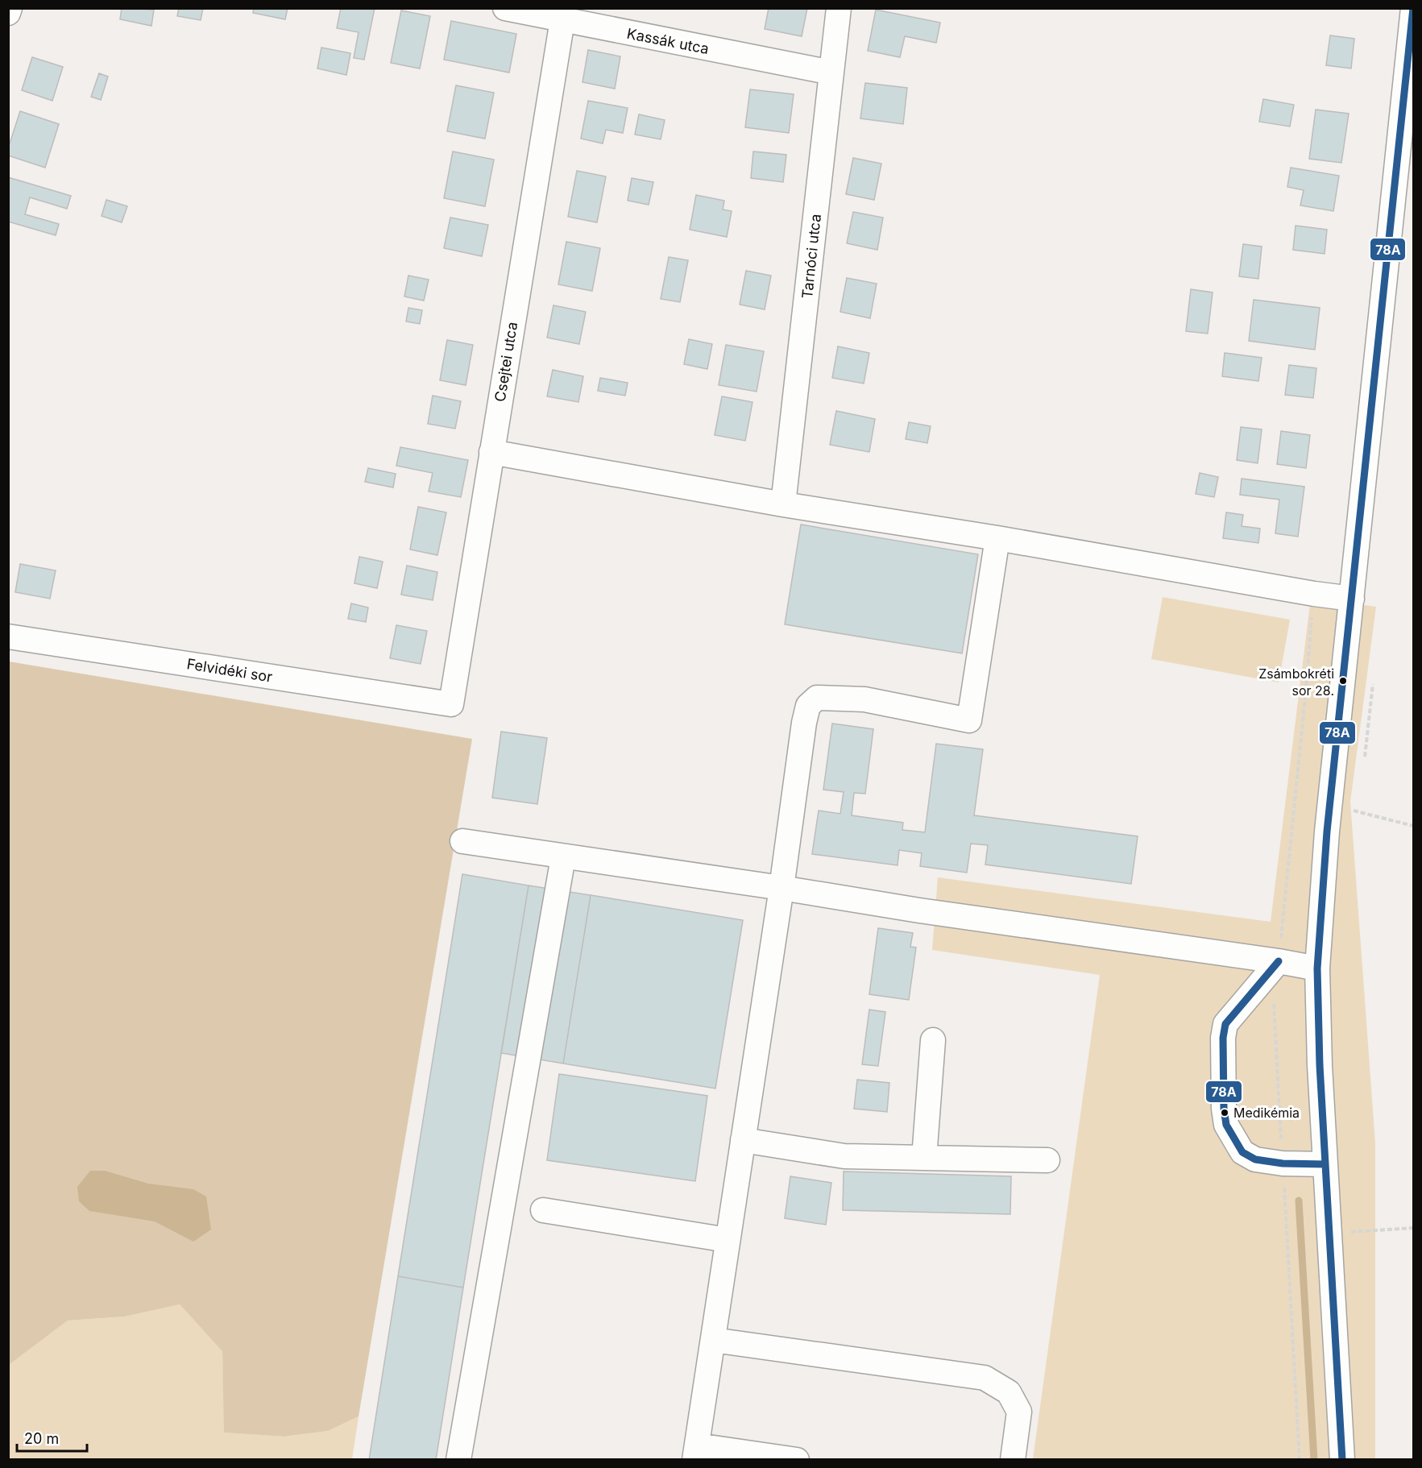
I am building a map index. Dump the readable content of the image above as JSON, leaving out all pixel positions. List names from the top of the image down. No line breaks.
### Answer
{"streets":{"street":["Kassák utca","Tarnóci utca","Csejtei utca","Felvidéki sor"]},"crossings":[["Kassák utca","Tarnóci utca"],["Kassák utca","Csejtei utca"],["Csejtei utca","Felvidéki sor"]],"places":["Zsámbokréti sor 28.","Medikémia"],"lines":["transit line 78A"],"scale_bar":"20 m"}
